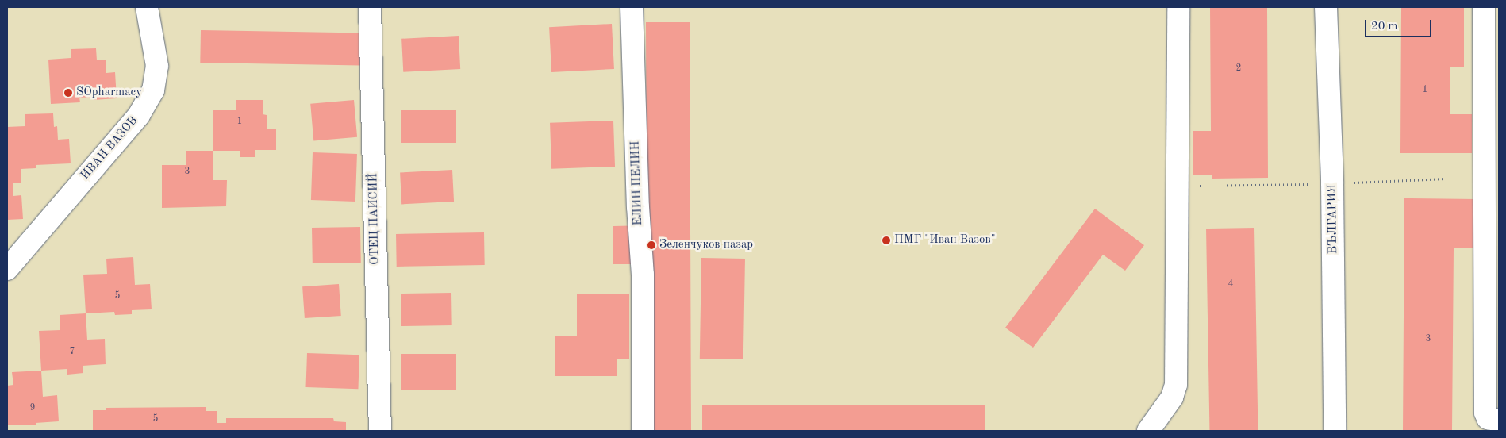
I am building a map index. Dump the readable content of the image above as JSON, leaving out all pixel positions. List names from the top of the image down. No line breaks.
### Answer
{"streets":{"street":["ИВАН ВАЗОВ","ЕЛИН ПЕЛИН","ОТЕЦ ПАИСИЙ","БЪЛГАРИЯ"]},"places":["SOpharmacy","ПМГ \"Иван Вазов\"","Зеленчуков пазар"],"house_numbers":["2","1","1","3","4","5","3","7","9","5"],"scale_bar":"20 m"}
